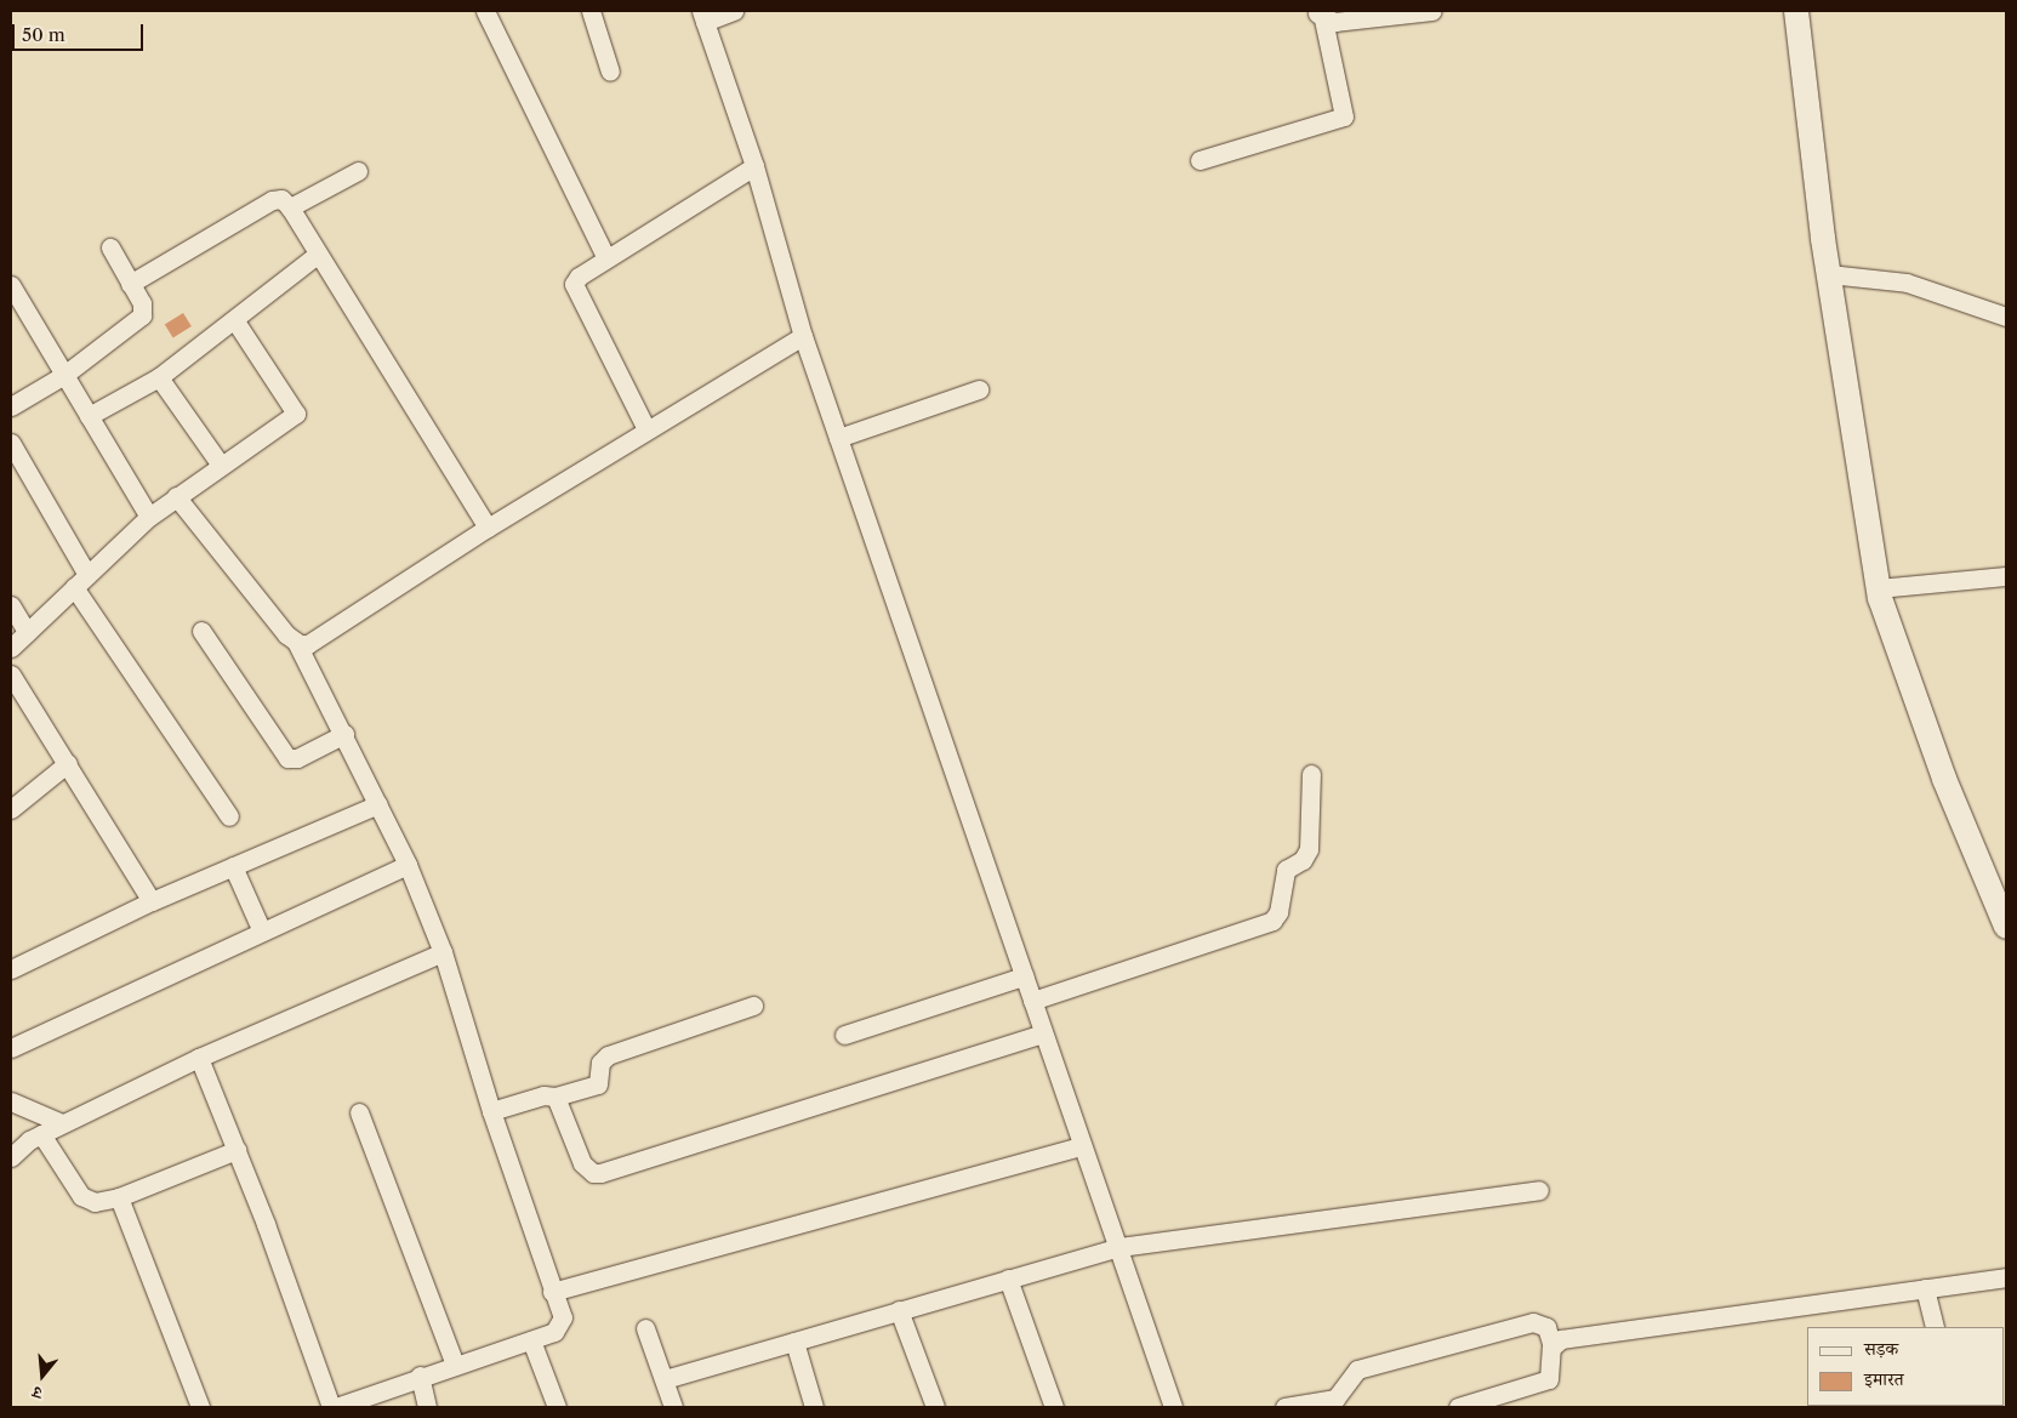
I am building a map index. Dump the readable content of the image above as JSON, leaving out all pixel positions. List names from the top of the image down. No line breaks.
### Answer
{"legend":["सड़क","इमारत"],"scale_bar":"50 m","north":"bottom"}
